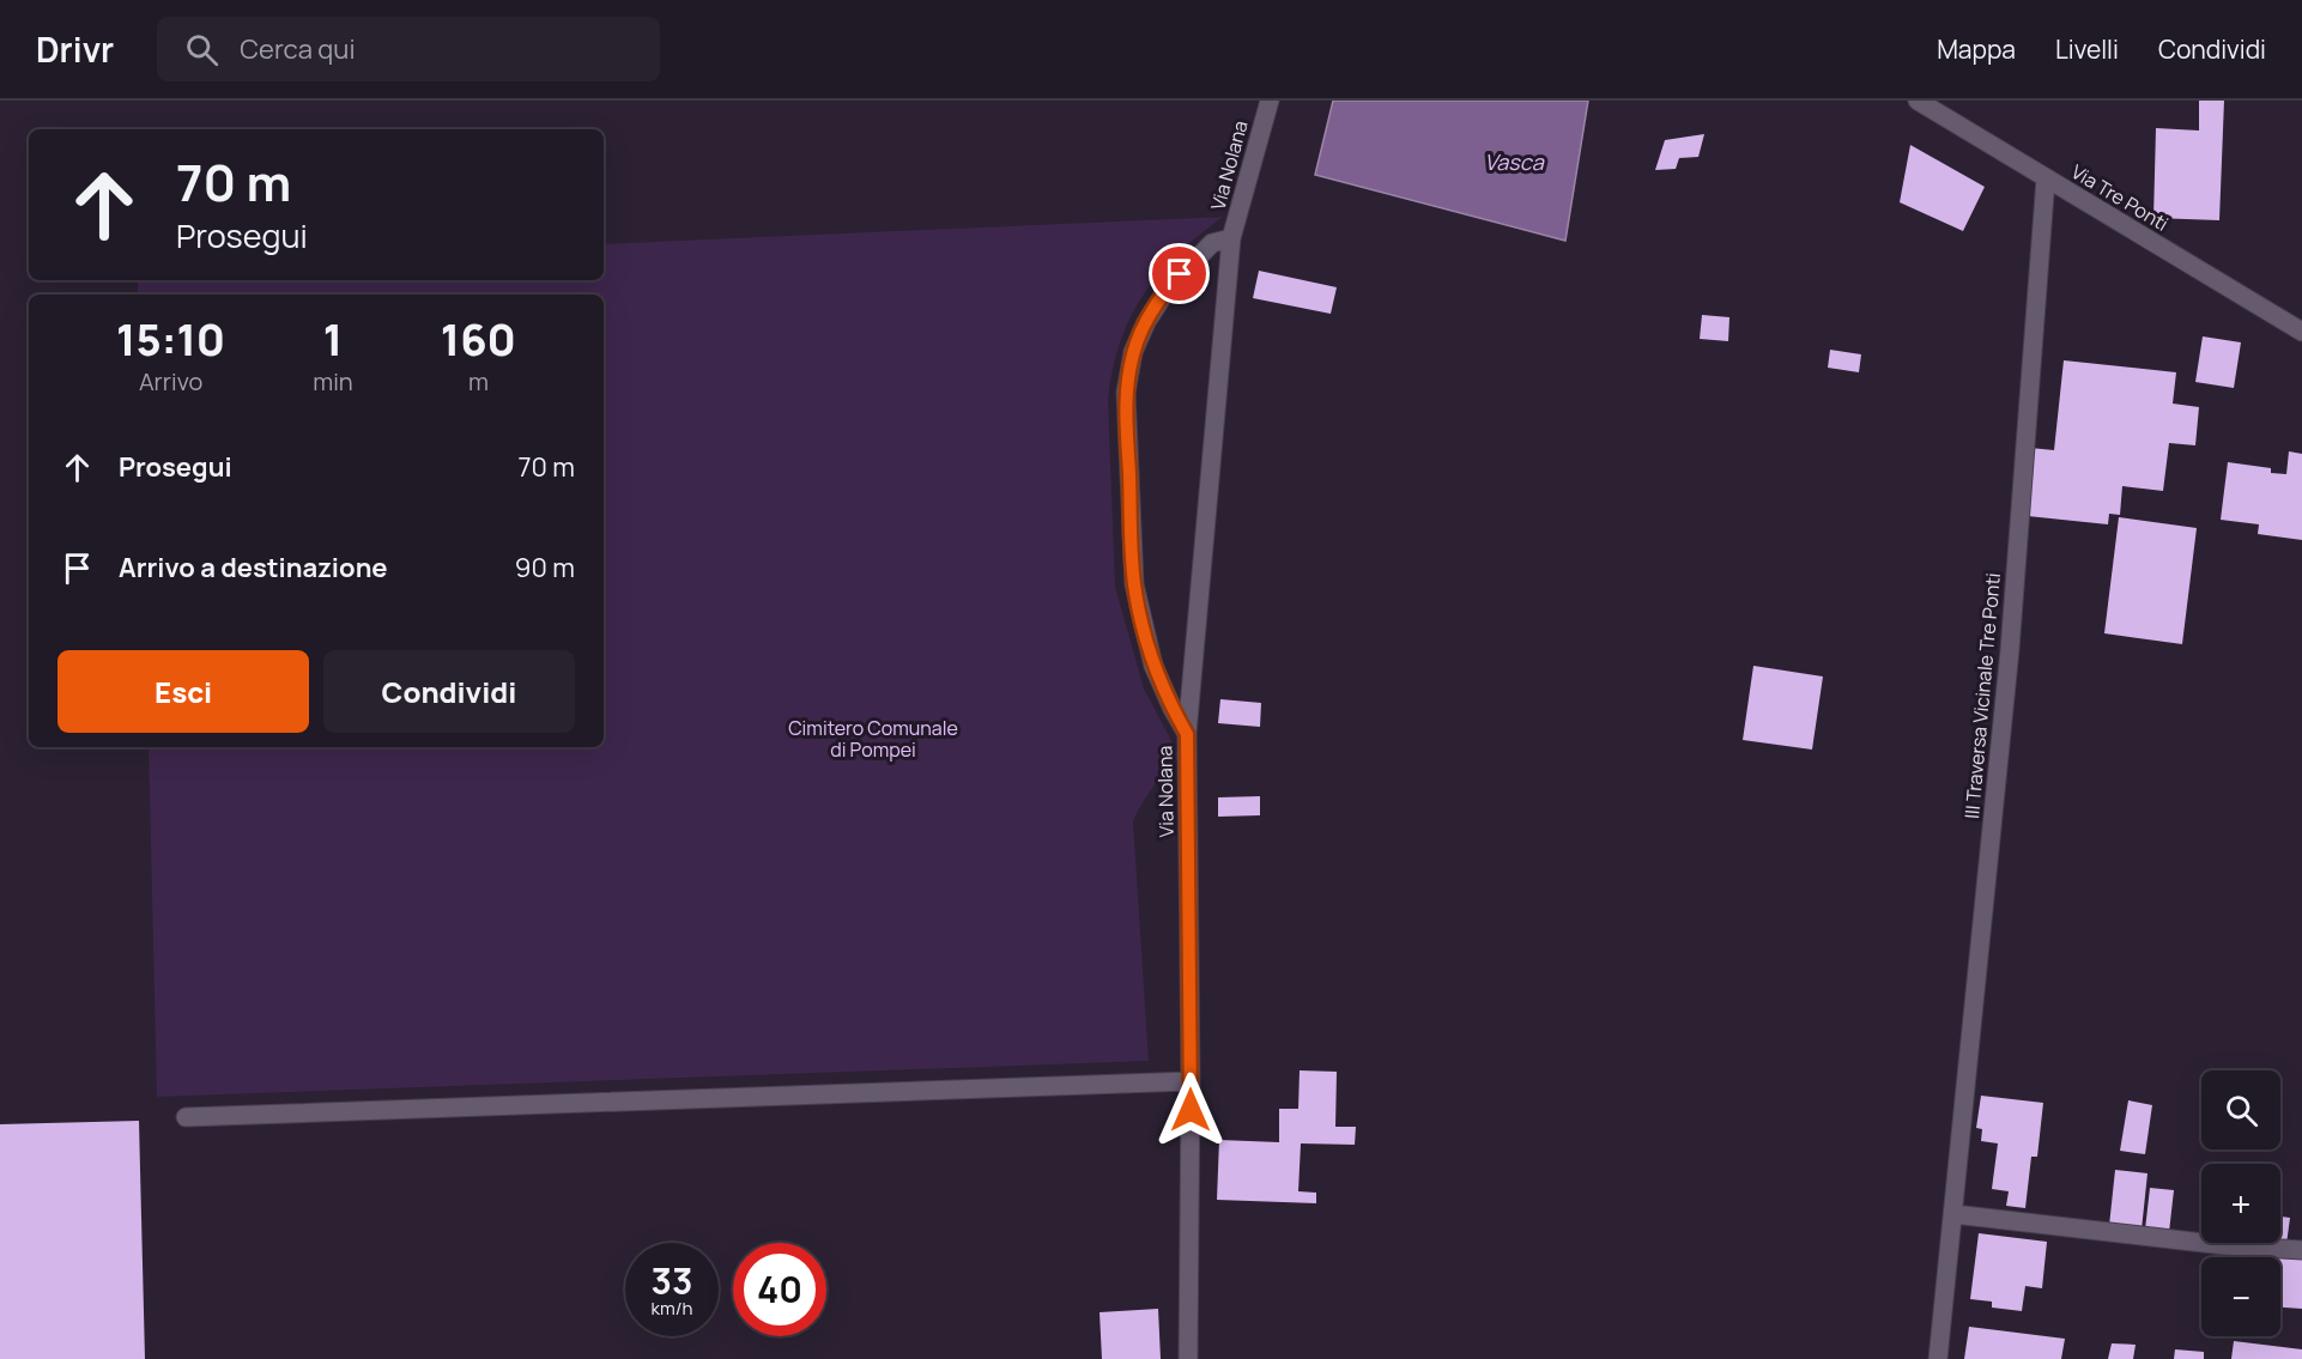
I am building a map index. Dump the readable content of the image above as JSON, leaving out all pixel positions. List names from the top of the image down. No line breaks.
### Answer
{"streets":{"street":["Via Nolana","Via Tre Ponti","III Traversa Vicinale Tre Ponti"]},"crossings":[["Via Tre Ponti","III Traversa Vicinale Tre Ponti"]],"water":["Vasca"],"parks":["Cimitero Comunale di Pompei"],"page":{"header":"Drivr","search":"Cerca qui","nav":["Mappa","Livelli","Condividi"],"turn":["70 m","Prosegui"],"eta":["15:10","Arrivo","1","min","160","m"],"list":[{"name":"Prosegui","value":"70 m"},{"name":"Arrivo a destinazione","value":"90 m"}],"buttons":["Esci","Condividi"],"map_buttons":["+","−"],"speed":"33 km/h","limit":"40"}}
